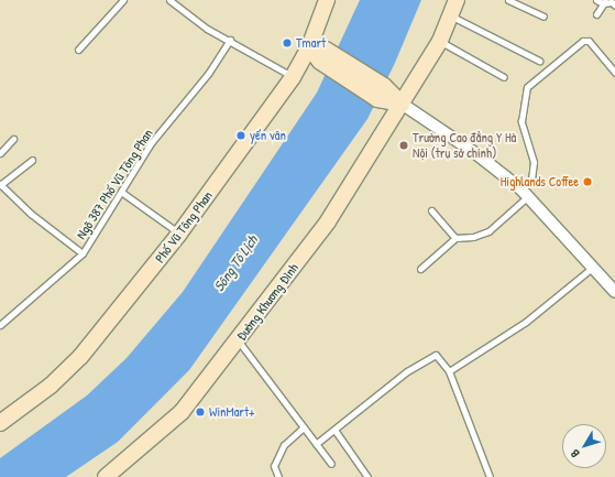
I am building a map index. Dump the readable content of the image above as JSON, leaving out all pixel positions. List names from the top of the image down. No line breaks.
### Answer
{"streets":{"main road":["Phố Vũ Tông Phan","Đường Khương Đình"],"lane":["Ngõ 387 Phố Vũ Tông Phan"]},"water":["Sông Tô Lịch"],"places":["Tmart","yến vân","Trường Cao đẳng Y Hà Nội (trụ sở chính)","Highlands Coffee","WinMart+"],"north":"bottom left"}
